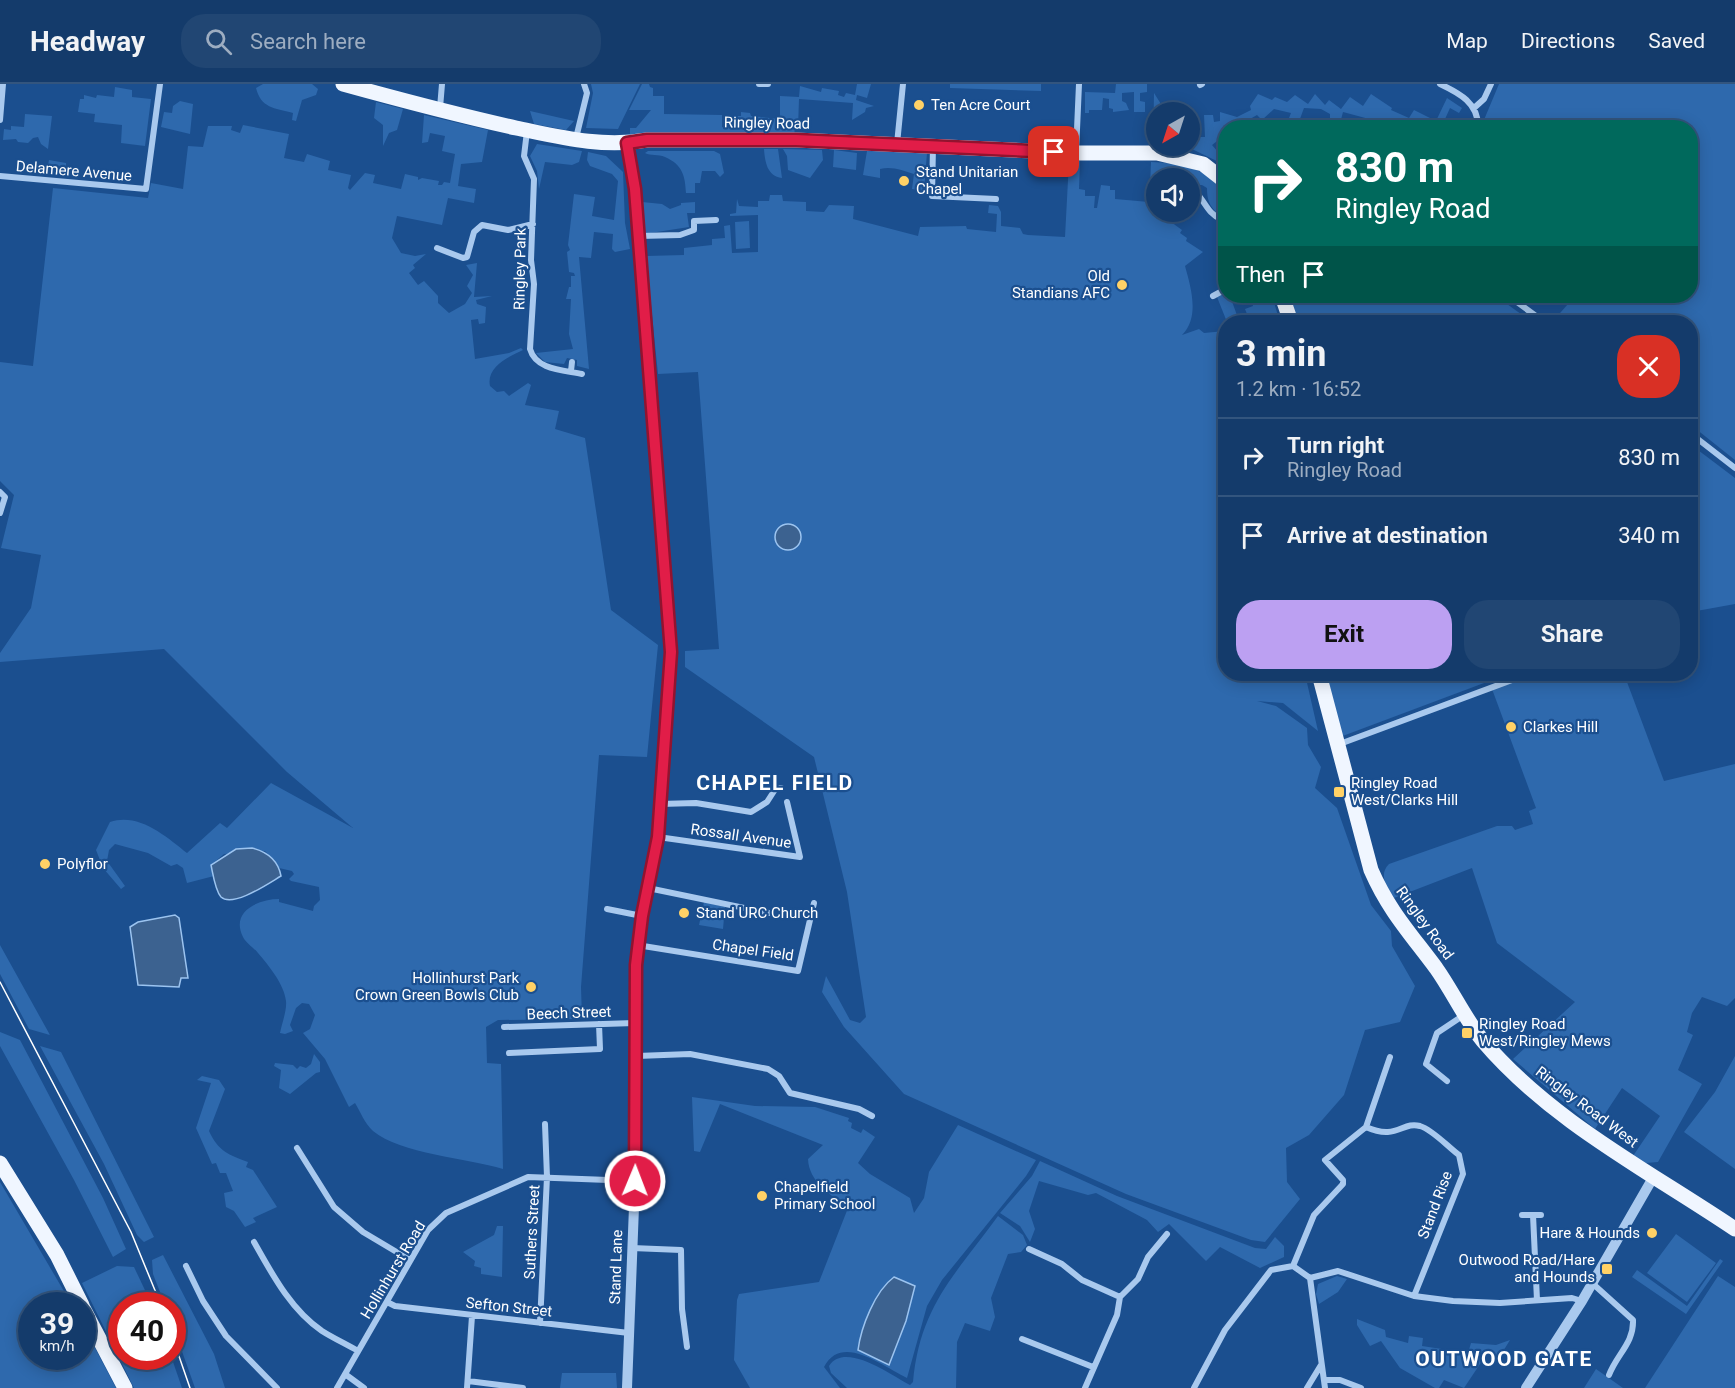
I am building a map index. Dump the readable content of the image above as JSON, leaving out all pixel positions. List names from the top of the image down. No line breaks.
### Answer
{"streets":{"main road":["Ringley Road","Ringley Road West"],"street":["Delamere Avenue","Ringley Park","Rossall Avenue","Chapel Field","Beech Street","Stand Rise","Suthers Street","Stand Lane","Hollinhurst Road","Sefton Street"]},"crossings":[["Ringley Road","Ringley Park"],["Ringley Road","Ringley Road West"],["Ringley Road","Stand Lane"],["Rossall Avenue","Stand Lane"],["Chapel Field","Stand Lane"],["Beech Street","Stand Lane"],["Suthers Street","Hollinhurst Road"],["Suthers Street","Sefton Street"],["Stand Lane","Hollinhurst Road"],["Stand Lane","Sefton Street"],["Hollinhurst Road","Sefton Street"]],"districts":["CHAPEL FIELD","OUTWOOD GATE"],"places":{"other":["Ten Acre Court","Stand Unitarian Chapel","Old Standians AFC","Clarkes Hill","Polyflor","Stand URC Church","Hollinhurst Park Crown Green Bowls Club","Chapelfield Primary School","Hare & Hounds"],"transit":["Ringley Road West/Clarks Hill","Ringley Road West/Ringley Mews","Outwood Road/Hare and Hounds"]},"north":"bottom left","page":{"header":"Headway","search":"Search here","nav":["Map","Directions","Saved"],"turn":["830 m","Ringley Road"],"then":"Then","heading":["3 min","1.2 km · 16:52"],"list":[{"name":"Turn right","note":"Ringley Road","value":"830 m"},{"name":"Arrive at destination","value":"340 m"}],"buttons":["Exit","Share"],"speed":"39 km/h","limit":"40"}}
